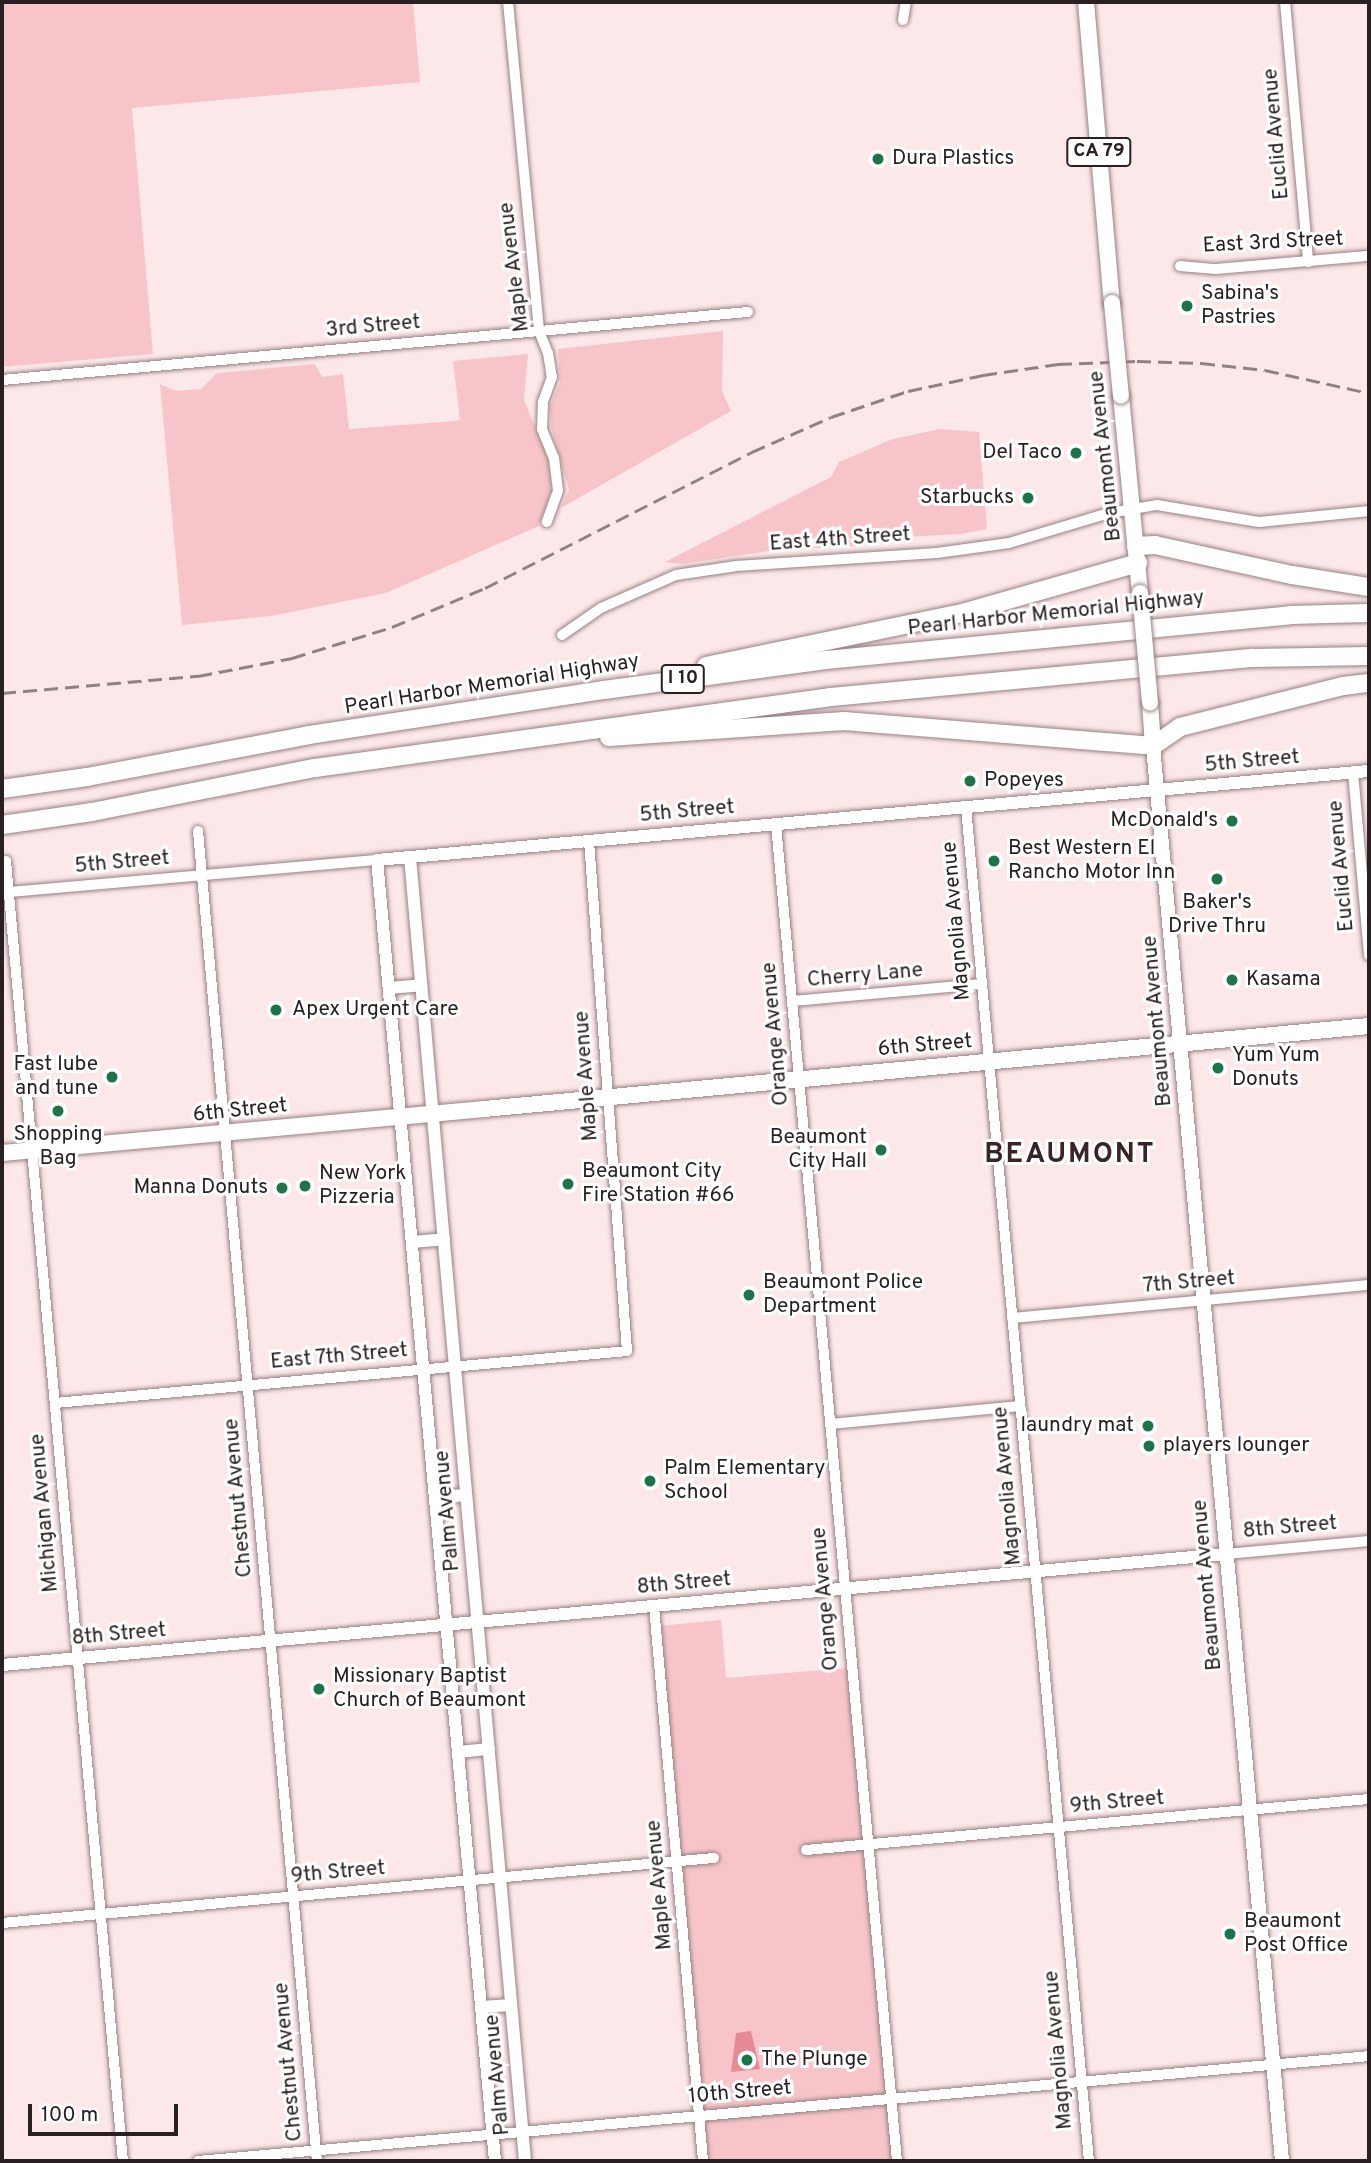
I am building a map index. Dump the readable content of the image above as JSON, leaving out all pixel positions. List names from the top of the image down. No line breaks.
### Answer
{"streets":{"highway":["Pearl Harbor Memorial Highway","I 10"],"main road":["CA 79","Beaumont Avenue","6th Street"],"street":["Euclid Avenue","East 3rd Street","Maple Avenue","3rd Street","East 4th Street","5th Street","Magnolia Avenue","Cherry Lane","Orange Avenue","7th Street","East 7th Street","Chestnut Avenue","Palm Avenue","Michigan Avenue","8th Street","9th Street","10th Street"]},"crossings":[["Euclid Avenue","East 3rd Street"],["Euclid Avenue","5th Street"],["Maple Avenue","3rd Street"],["Maple Avenue","5th Street"],["Maple Avenue","6th Street"],["Maple Avenue","East 7th Street"],["Maple Avenue","8th Street"],["Maple Avenue","9th Street"],["Maple Avenue","10th Street"],["Beaumont Avenue","East 4th Street"],["Beaumont Avenue","5th Street"],["Beaumont Avenue","6th Street"],["Beaumont Avenue","7th Street"],["Beaumont Avenue","8th Street"],["Beaumont Avenue","9th Street"],["Beaumont Avenue","10th Street"],["5th Street","Magnolia Avenue"],["5th Street","Orange Avenue"],["5th Street","Chestnut Avenue"],["5th Street","Palm Avenue"],["5th Street","Michigan Avenue"],["Magnolia Avenue","Cherry Lane"],["Magnolia Avenue","6th Street"],["Magnolia Avenue","7th Street"],["Magnolia Avenue","8th Street"],["Magnolia Avenue","9th Street"],["Magnolia Avenue","10th Street"],["Cherry Lane","Orange Avenue"],["Orange Avenue","6th Street"],["Orange Avenue","8th Street"],["Orange Avenue","9th Street"],["Orange Avenue","10th Street"],["6th Street","Chestnut Avenue"],["6th Street","Palm Avenue"],["6th Street","Michigan Avenue"],["East 7th Street","Chestnut Avenue"],["East 7th Street","Palm Avenue"],["East 7th Street","Michigan Avenue"],["Chestnut Avenue","8th Street"],["Chestnut Avenue","9th Street"],["Chestnut Avenue","10th Street"],["Palm Avenue","8th Street"],["Palm Avenue","9th Street"],["Palm Avenue","10th Street"],["Michigan Avenue","8th Street"],["Michigan Avenue","9th Street"]],"districts":["BEAUMONT"],"places":["Dura Plastics","Sabina's Pastries","Del Taco","Starbucks","Popeyes","McDonald's","Best Western El Rancho Motor Inn","Baker's Drive Thru","Kasama","Apex Urgent Care","Yum Yum Donuts","Fast lube and tune","Shopping Bag","Beaumont City Hall","Beaumont City Fire Station #66","New York Pizzeria","Manna Donuts","Beaumont Police Department","laundry mat","players lounger","Palm Elementary School","Missionary Baptist Church of Beaumont","Beaumont Post Office","The Plunge"],"scale_bar":"100 m"}
